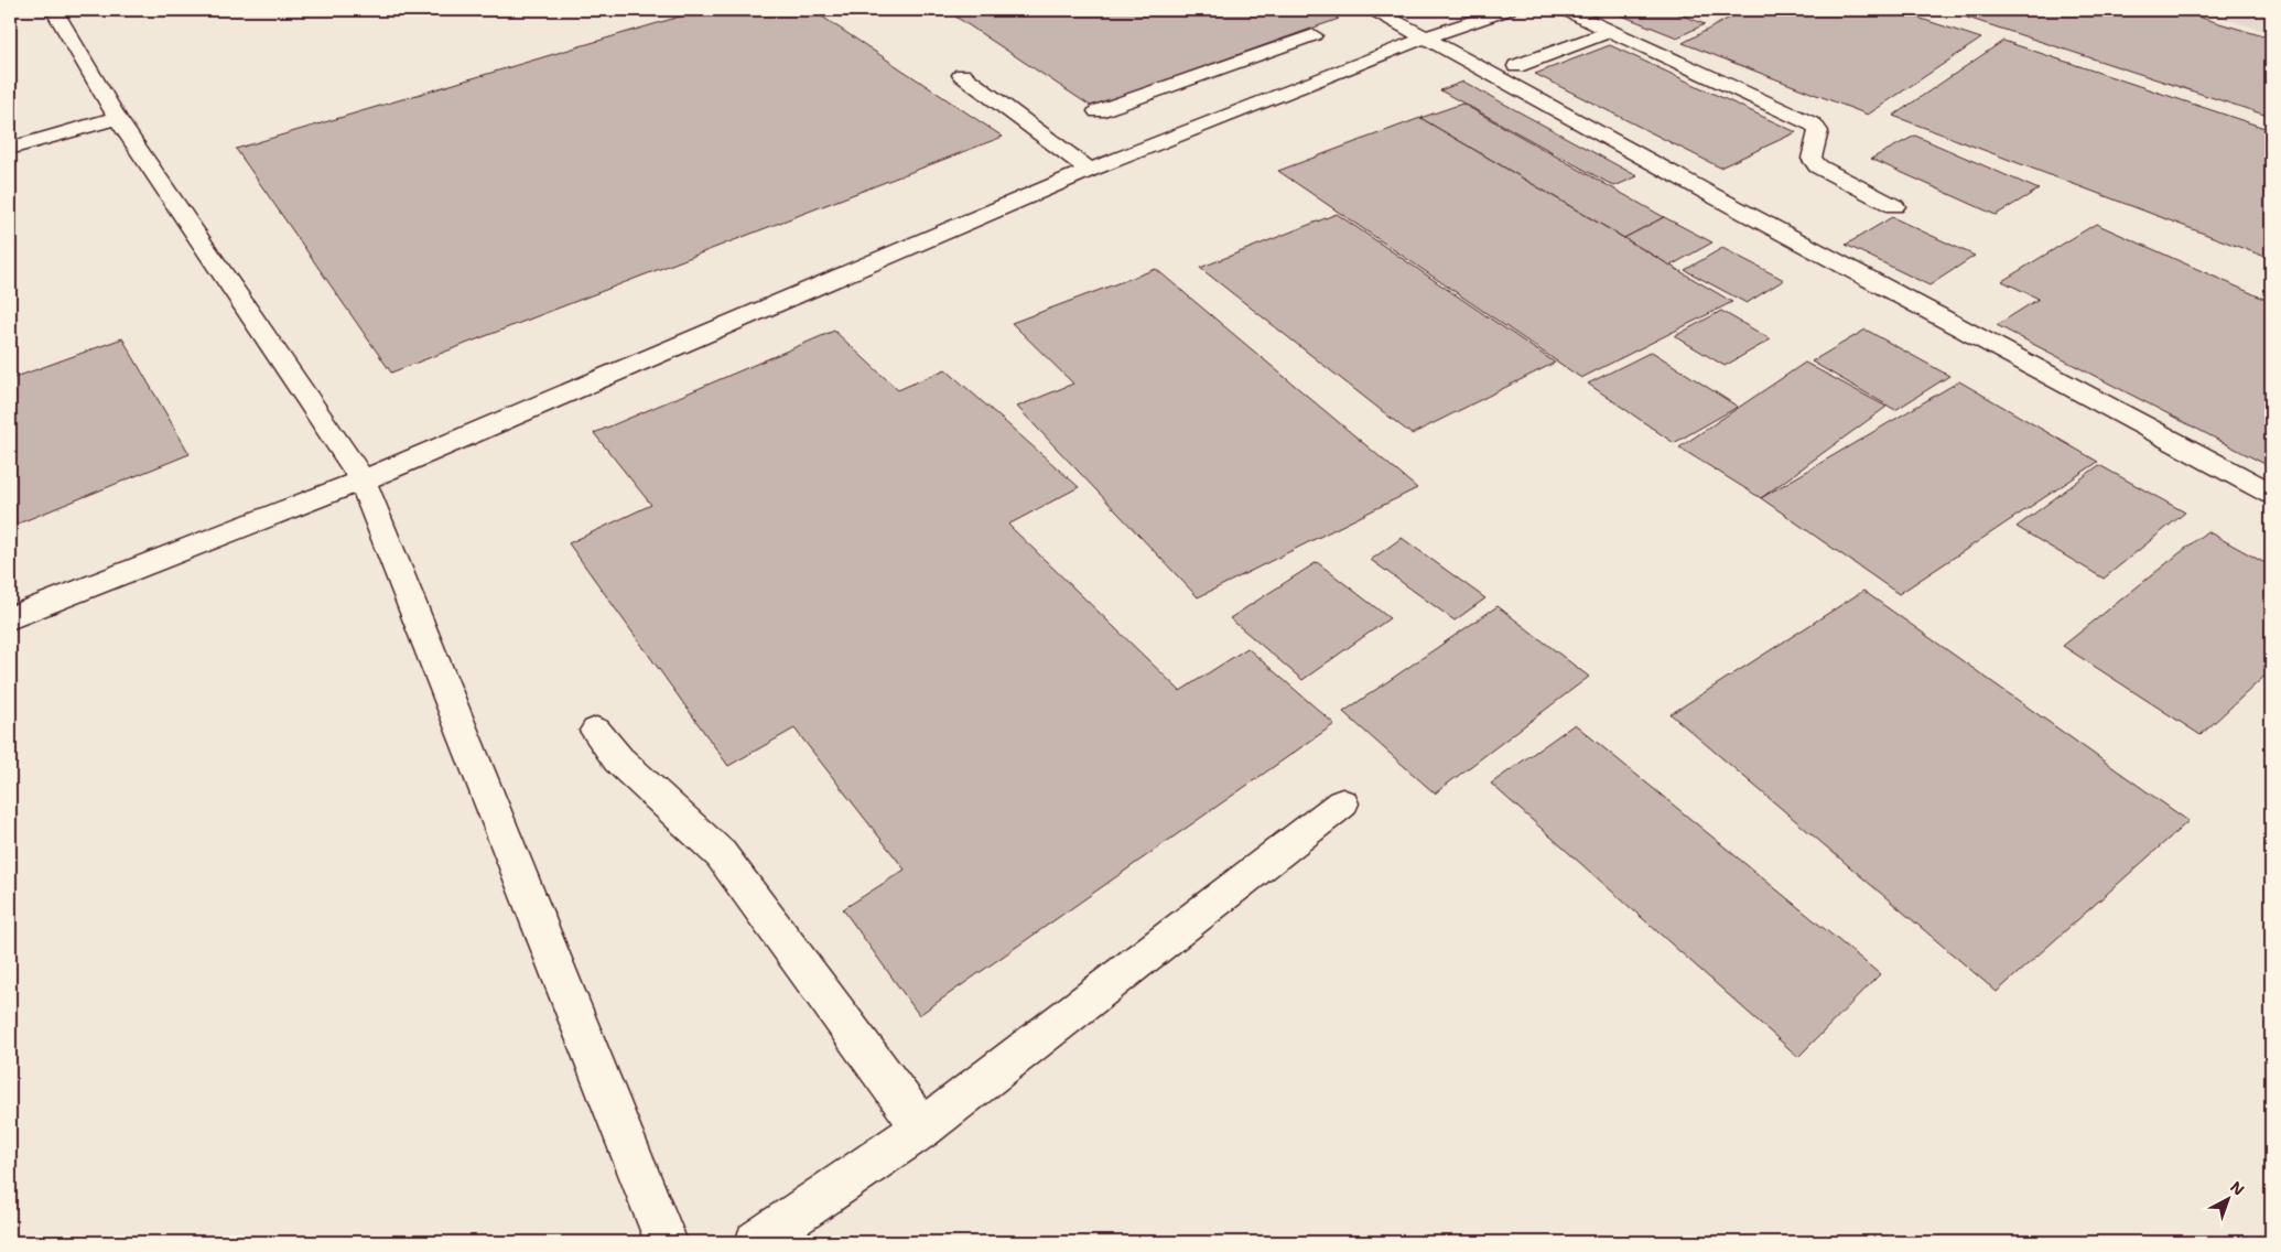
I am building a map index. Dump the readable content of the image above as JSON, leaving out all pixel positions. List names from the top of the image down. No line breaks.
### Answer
{"north":"top right"}
